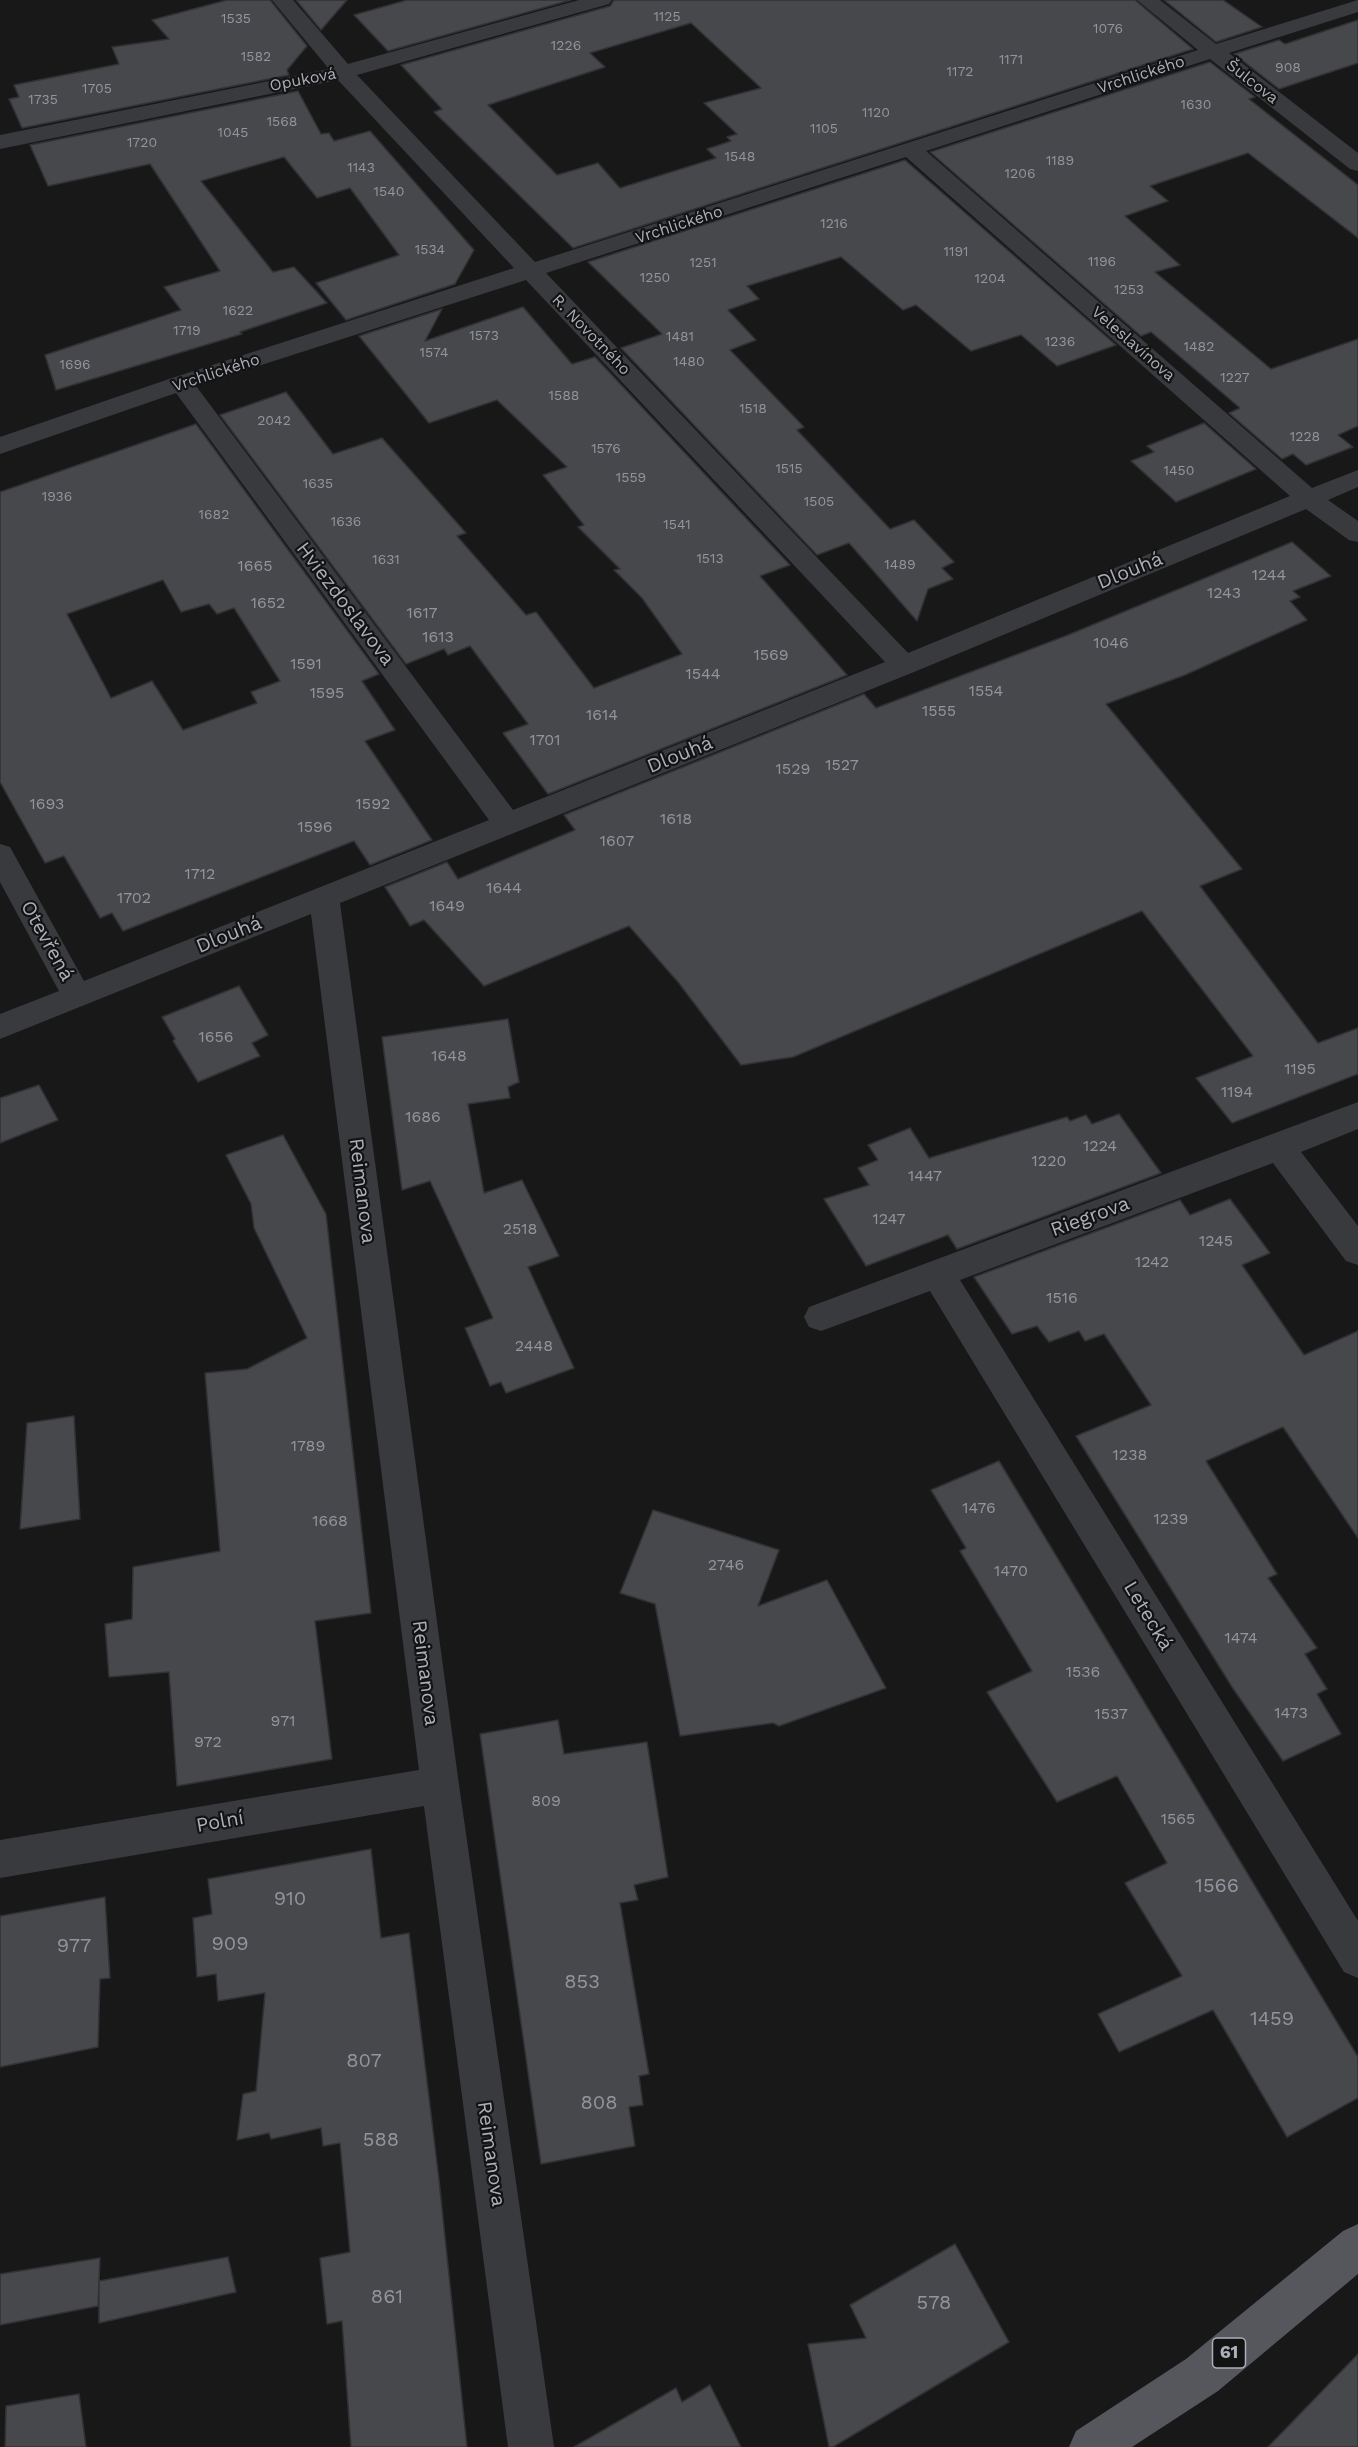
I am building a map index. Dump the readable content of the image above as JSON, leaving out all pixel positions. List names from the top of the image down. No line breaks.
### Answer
{"streets":{"main road":["61"],"street":["Vrchlického","Opuková","Šulcova","R. Novotného","Veleslavínova","Dlouhá","Hviezdoslavova","Otevřená","Reimanova","Riegrova","Letecká","Polní"]},"crossings":[["Vrchlického","Šulcova"],["Vrchlického","R. Novotného"],["Vrchlického","Veleslavínova"],["Vrchlického","Hviezdoslavova"],["Opuková","R. Novotného"],["R. Novotného","Dlouhá"],["Veleslavínova","Dlouhá"],["Dlouhá","Hviezdoslavova"],["Dlouhá","Otevřená"],["Dlouhá","Reimanova"],["Reimanova","Polní"],["Riegrova","Letecká"]],"house_numbers":["1125","1535","1076","1226","1582","1171","908","1172","1705","1735","1630","1120","1568","1105","1045","1720","1548","1189","1143","1206","1540","1216","1534","1191","1196","1251","1250","1204","1253","1622","1719","1573","1481","1236","1482","1574","1480","1696","1227","1588","1518","2042","1228","1576","1515","1450","1559","1635","1936","1505","1682","1636","1541","1513","1631","1489","1665","1244","1243","1652","1617","1613","1046","1569","1591","1544","1554","1595","1555","1614","1701","1527","1529","1693","1592","1618","1596","1607","1712","1644","1702","1649","1656","1648","1195","1194","1686","1224","1220","1447","1247","2518","1245","1242","1516","2448","1789","1238","1476","1239","1668","2746","1470","1474","1536","1473","1537","971","972","809","1565","1566","910","909","977","853","1459","807","808","588","861","578"]}
